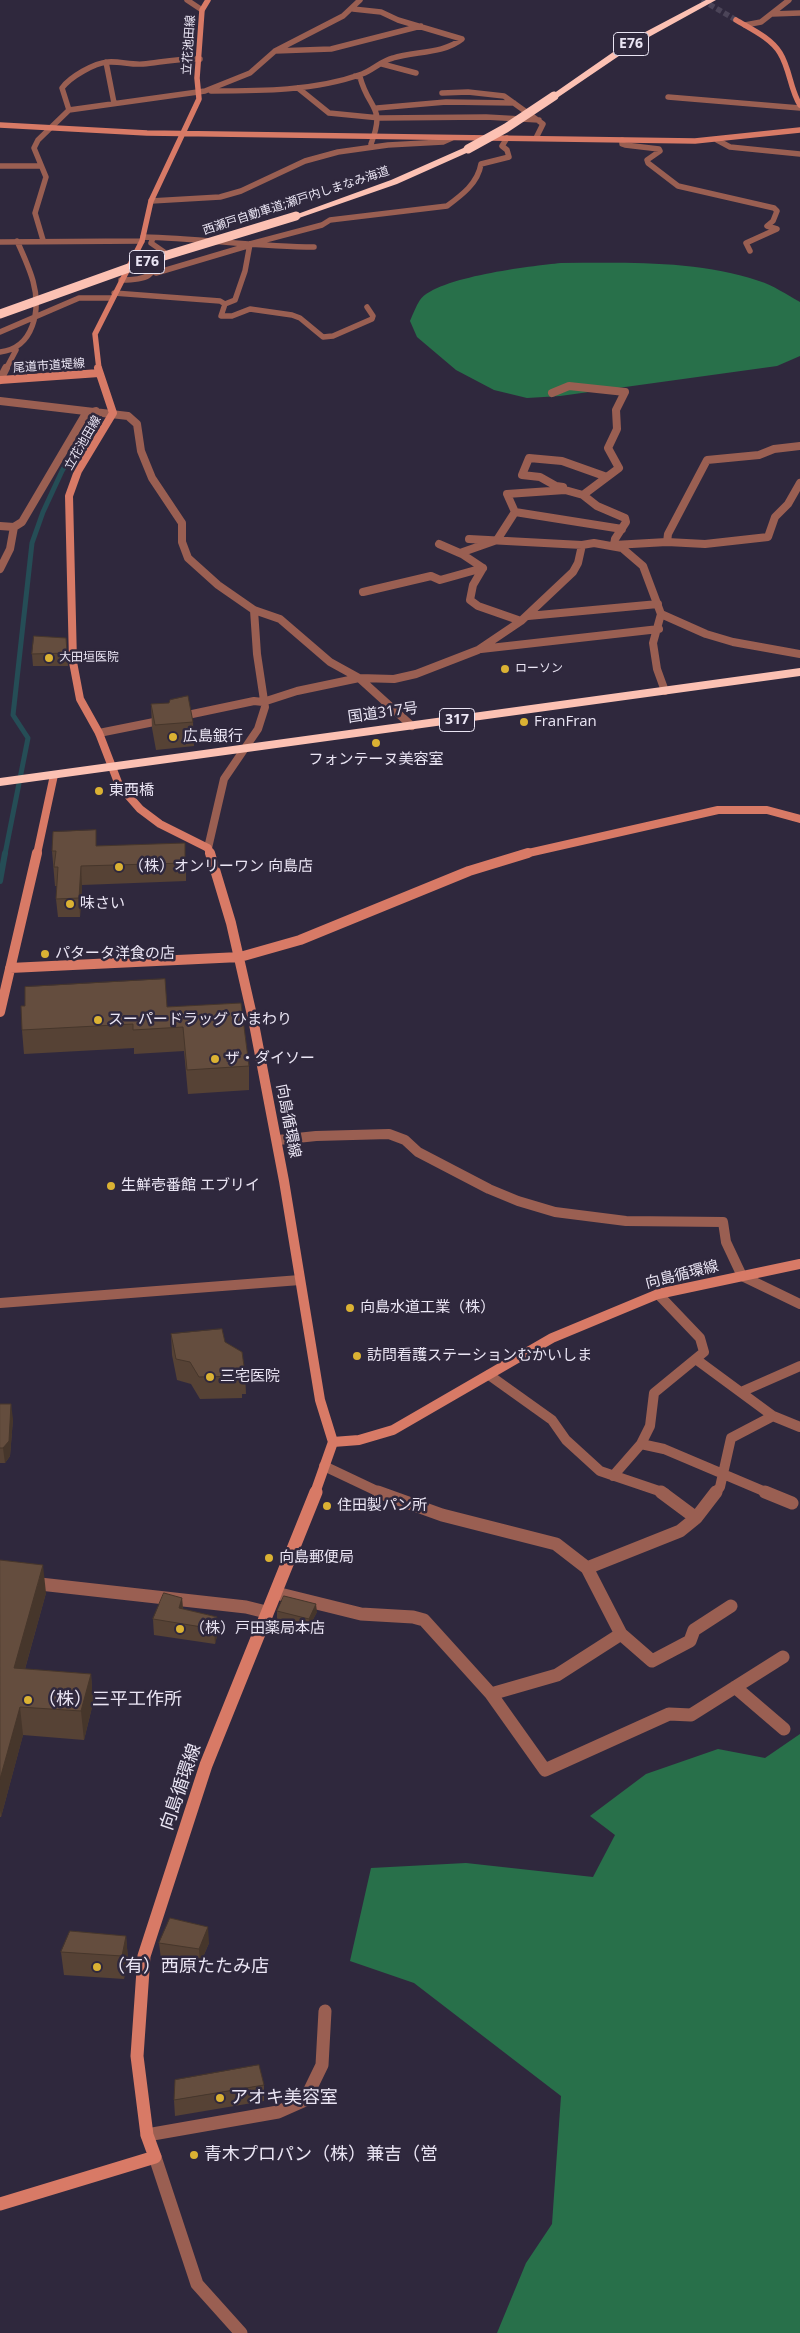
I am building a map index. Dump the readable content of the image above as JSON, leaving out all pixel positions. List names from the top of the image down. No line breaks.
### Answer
{"streets":{"highway":["E76","西瀬戸自動車道;瀬戸内しまなみ海道","国道317号","317"],"main road":["立花池田線","尾道市道堤線","向島循環線"]},"crossings":[["立花池田線","尾道市道堤線"],["立花池田線","国道317号"]],"places":["大田垣医院","ローソン","FranFran","広島銀行","フォンテーヌ美容室","東西橋","（株）オンリーワン 向島店","味さい","パタータ洋食の店","スーパードラッグ ひまわり","ザ・ダイソー","生鮮壱番館 エブリイ","向島水道工業（株）","訪問看護ステーションむかいしま","三宅医院","住田製パン所","向島郵便局","（株）戸田薬局本店","（株）三平工作所","（有）西原たたみ店","アオキ美容室","青木プロパン（株）兼吉（営"]}
